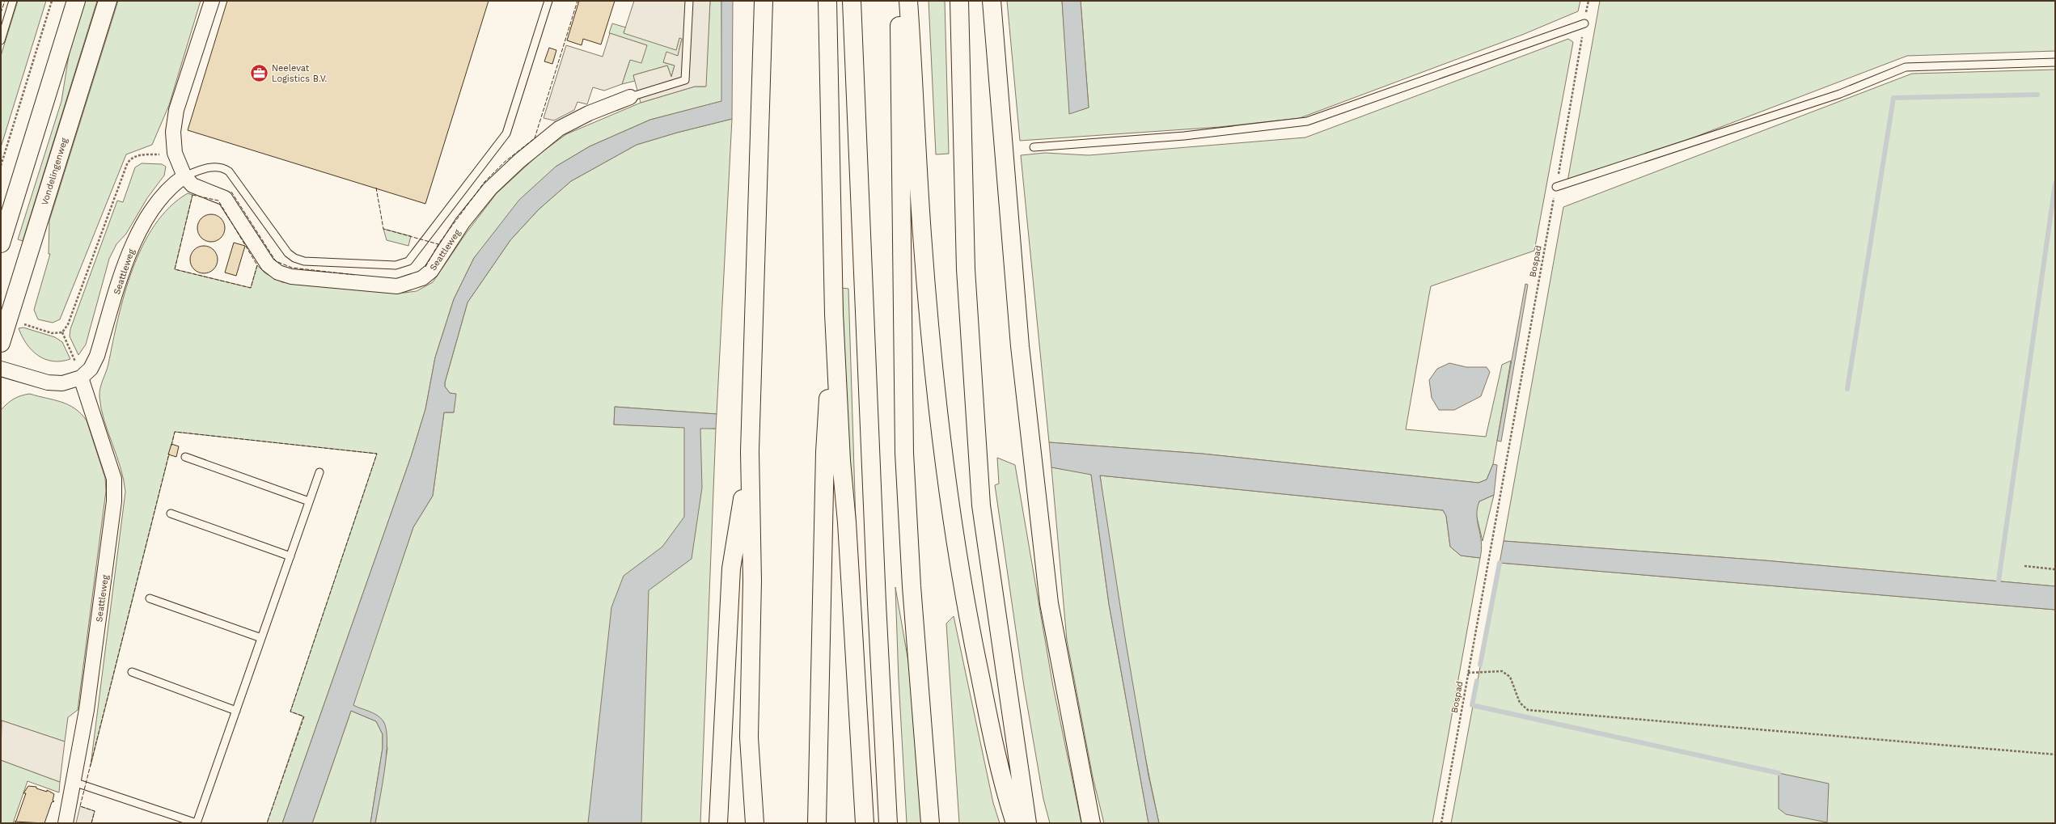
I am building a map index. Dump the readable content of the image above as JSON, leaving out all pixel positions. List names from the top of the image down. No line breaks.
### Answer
{"streets":{"main road":["Vondelingenweg"],"street":["Seattleweg"],"path":["Bospad"]},"places":{"office":["Neelevat Logistics B.V."]}}
